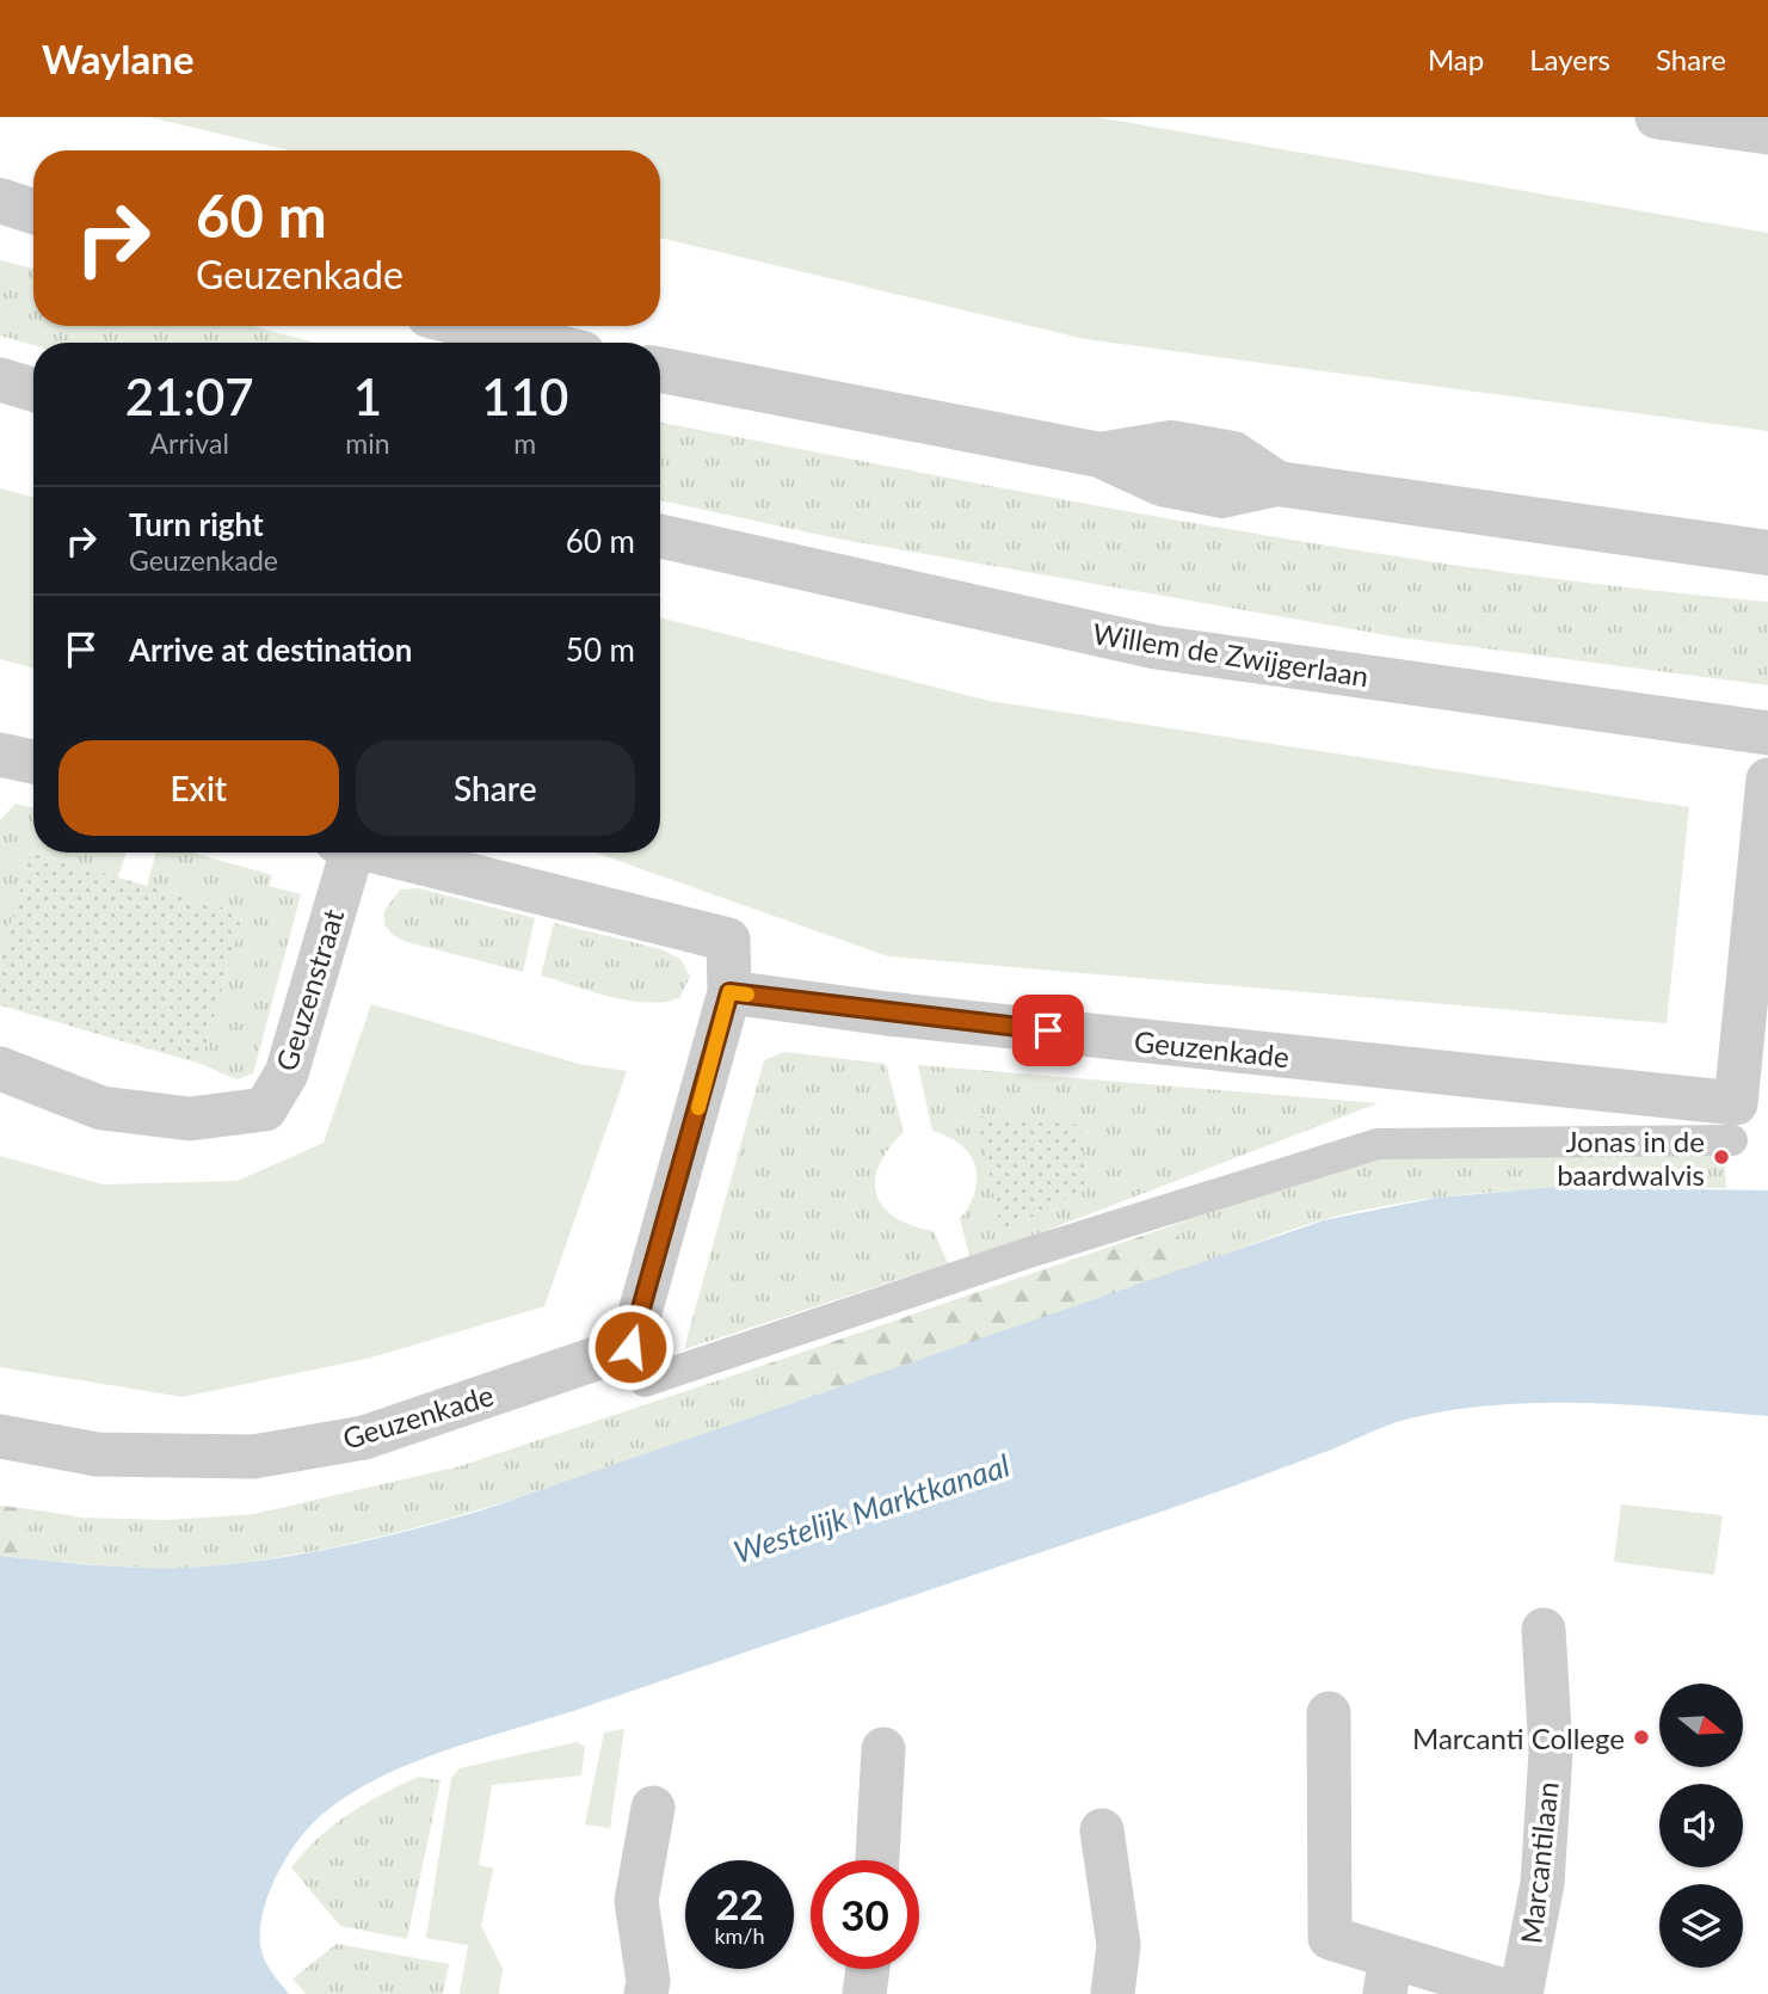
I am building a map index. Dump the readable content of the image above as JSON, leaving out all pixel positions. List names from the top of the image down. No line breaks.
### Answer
{"streets":{"street":["Willem de Zwijgerlaan","Geuzenstraat","Geuzenkade","Marcantilaan"]},"crossings":[["Geuzenstraat","Geuzenkade"]],"water":["Westelijk Marktkanaal"],"places":["Jonas in de baardwalvis","Marcanti College"],"north":"right","page":{"header":"Waylane","nav":["Map","Layers","Share"],"turn":["60 m","Geuzenkade"],"eta":["21:07","Arrival","1","min","110","m"],"list":[{"name":"Turn right","note":"Geuzenkade","value":"60 m"},{"name":"Arrive at destination","value":"50 m"}],"buttons":["Exit","Share"],"speed":"22 km/h","limit":"30"}}
